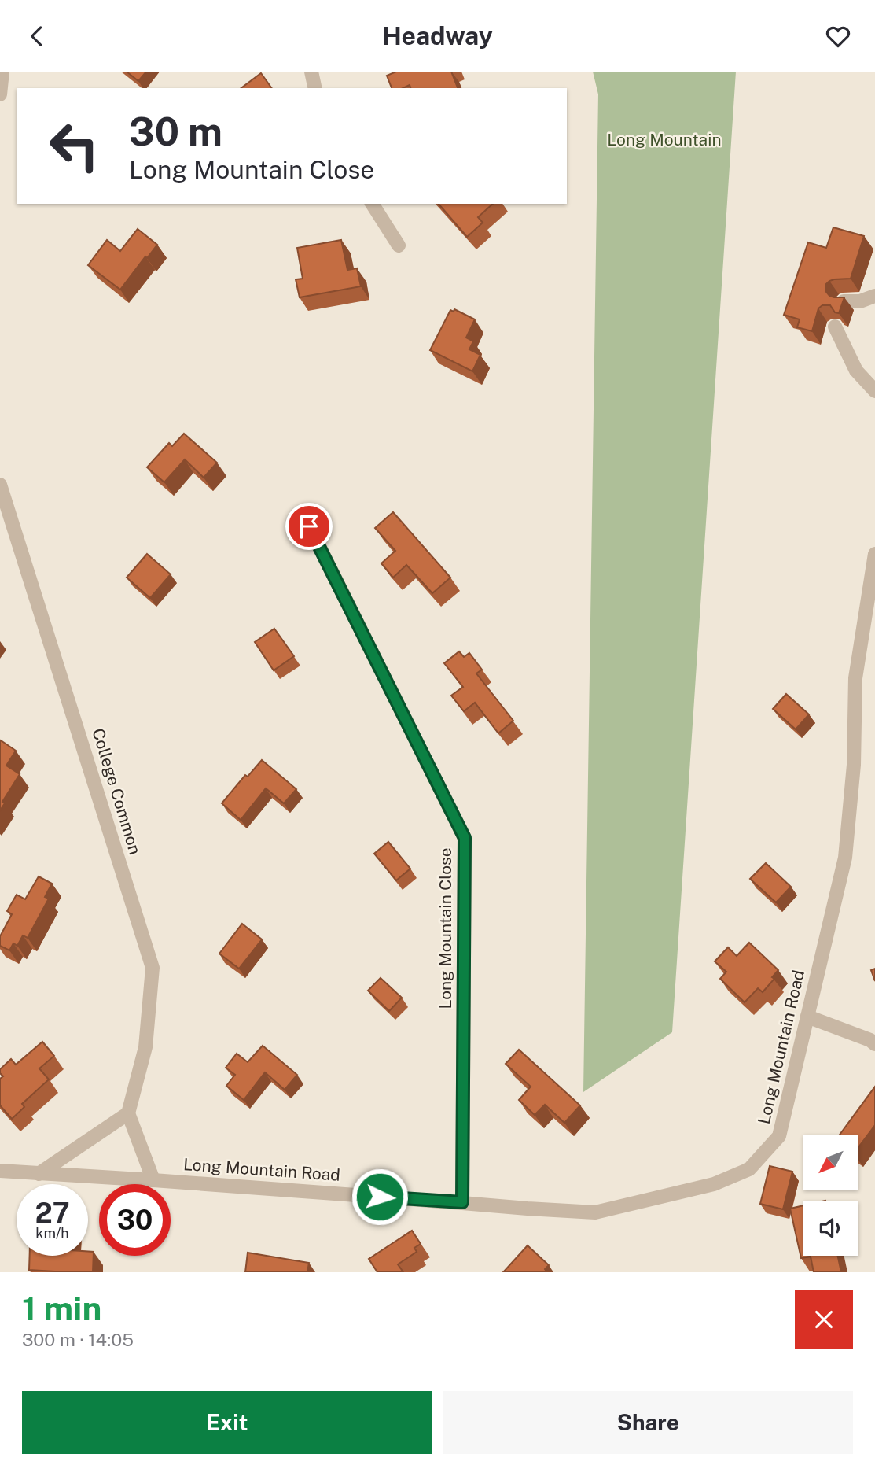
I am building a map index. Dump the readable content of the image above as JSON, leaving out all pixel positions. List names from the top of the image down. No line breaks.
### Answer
{"streets":{"street":["College Common","Long Mountain Close","Long Mountain Road"]},"crossings":[["Long Mountain Close","Long Mountain Road"]],"parks":["Long Mountain"],"north":"bottom left","page":{"header":"Headway","turn":["30 m","Long Mountain Close"],"speed":"27 km/h","limit":"30","heading":["1 min","300 m · 14:05"],"buttons":["Exit","Share"]}}
